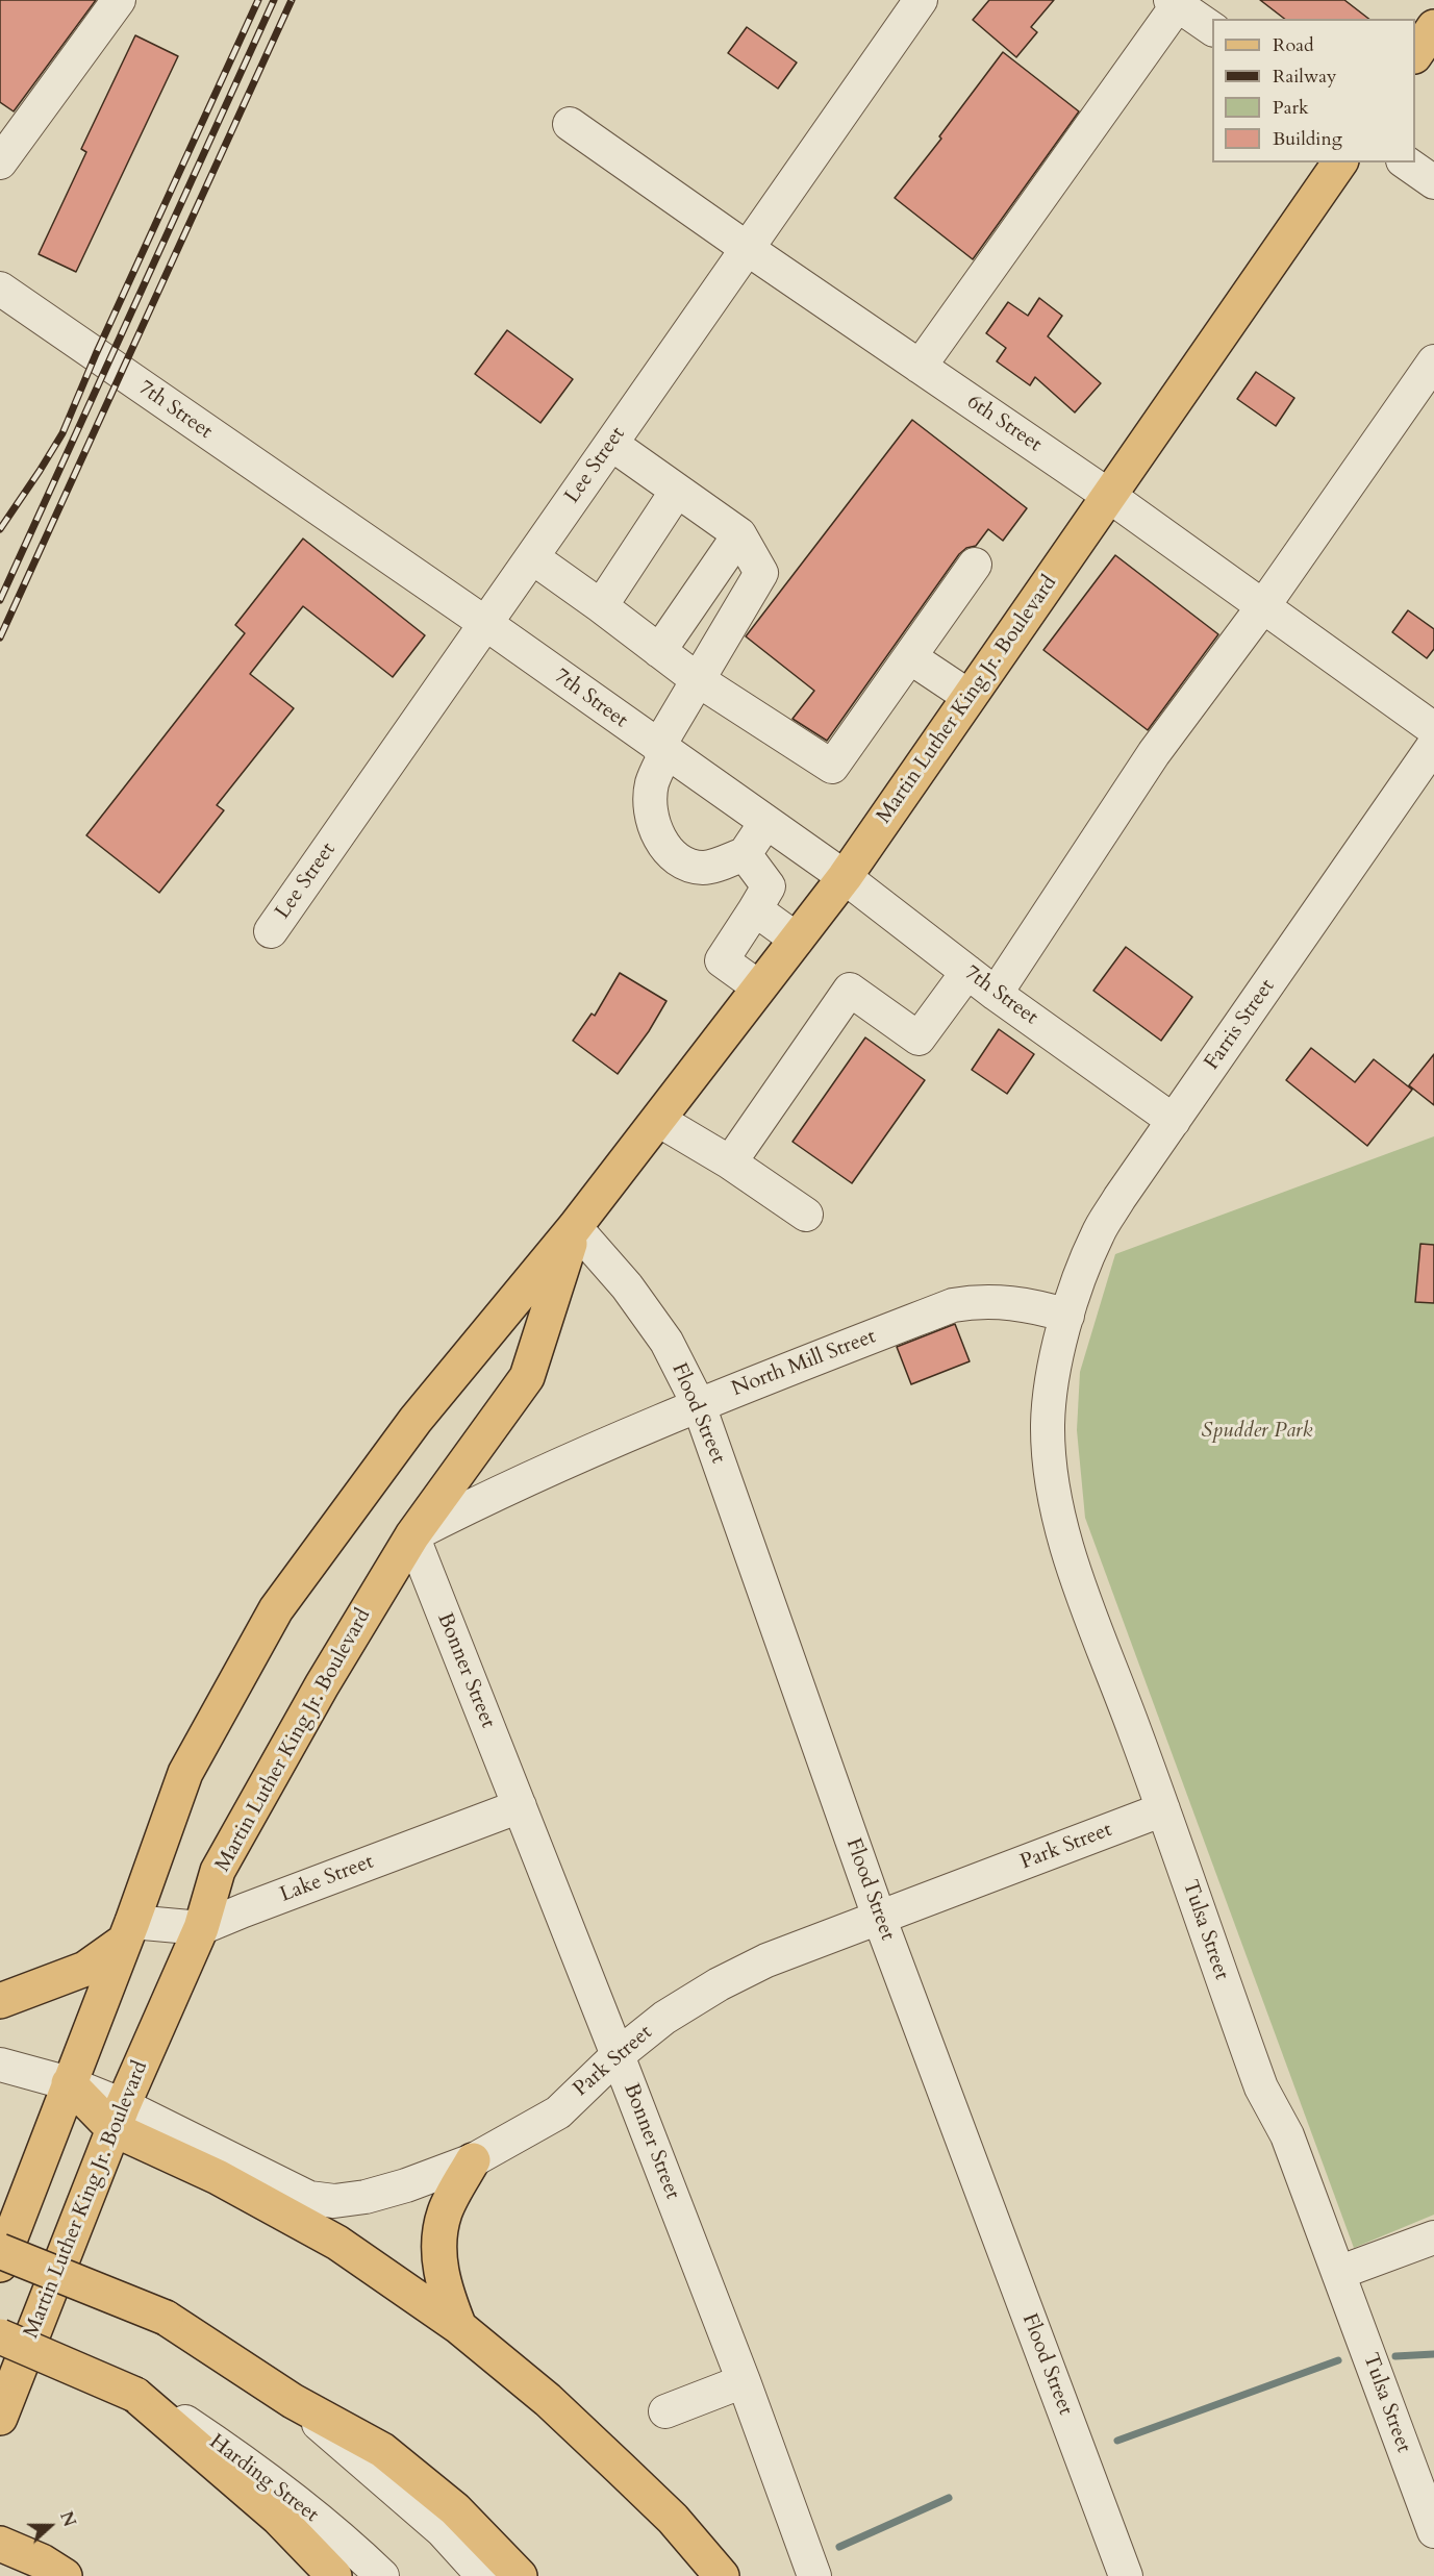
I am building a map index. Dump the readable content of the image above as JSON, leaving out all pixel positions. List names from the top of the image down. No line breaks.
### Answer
{"streets":{"main road":["Martin Luther King Jr. Boulevard"],"street":["7th Street","6th Street","Lee Street","Farris Street","North Mill Street","Flood Street","Bonner Street","Park Street","Lake Street","Tulsa Street","Harding Street"]},"crossings":[["7th Street","Lee Street"],["7th Street","Martin Luther King Jr. Boulevard"],["7th Street","Farris Street"],["6th Street","Lee Street"],["6th Street","Martin Luther King Jr. Boulevard"],["Martin Luther King Jr. Boulevard","North Mill Street"],["Martin Luther King Jr. Boulevard","Flood Street"],["Martin Luther King Jr. Boulevard","Bonner Street"],["Martin Luther King Jr. Boulevard","Park Street"],["Martin Luther King Jr. Boulevard","Lake Street"],["Farris Street","North Mill Street"],["Farris Street","Tulsa Street"],["North Mill Street","Flood Street"],["North Mill Street","Bonner Street"],["North Mill Street","Tulsa Street"],["Flood Street","Park Street"],["Bonner Street","Park Street"],["Bonner Street","Lake Street"],["Park Street","Tulsa Street"]],"parks":["Spudder Park"],"legend":["Road","Railway","Park","Building"],"north":"right"}
